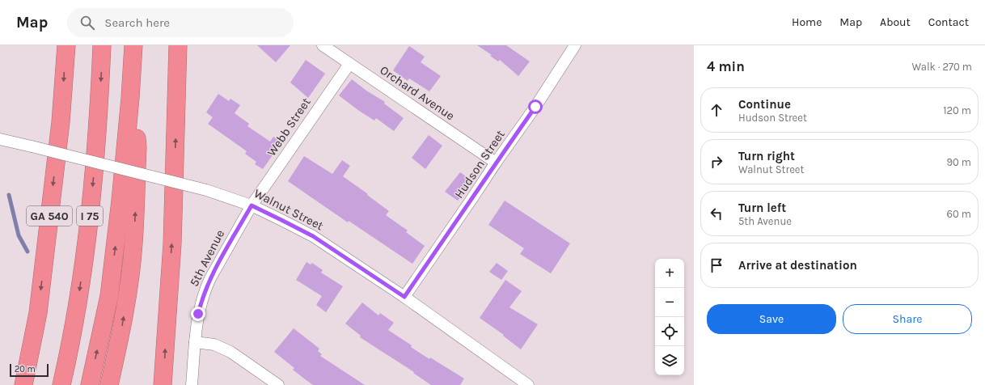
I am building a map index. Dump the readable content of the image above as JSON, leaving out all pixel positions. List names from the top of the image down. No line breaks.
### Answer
{"streets":{"highway":["GA 540","I 75"],"street":["Orchard Avenue","Webb Street","Hudson Street","Walnut Street","5th Avenue"]},"crossings":[["Orchard Avenue","Webb Street"],["Orchard Avenue","Hudson Street"],["Webb Street","Walnut Street"],["Webb Street","5th Avenue"],["Hudson Street","Walnut Street"],["Walnut Street","5th Avenue"]],"scale_bar":"20 m","page":{"header":"Map","search":"Search here","nav":["Home","Map","About","Contact"],"heading":["4 min","Walk · 270 m"],"list":[["Continue","Hudson Street","120 m"],["Turn right","Walnut Street","90 m"],["Turn left","5th Avenue","60 m"],"Arrive at destination"],"map_buttons":["+","−"],"buttons":["Save","Share"],"scale":"20 m"}}
